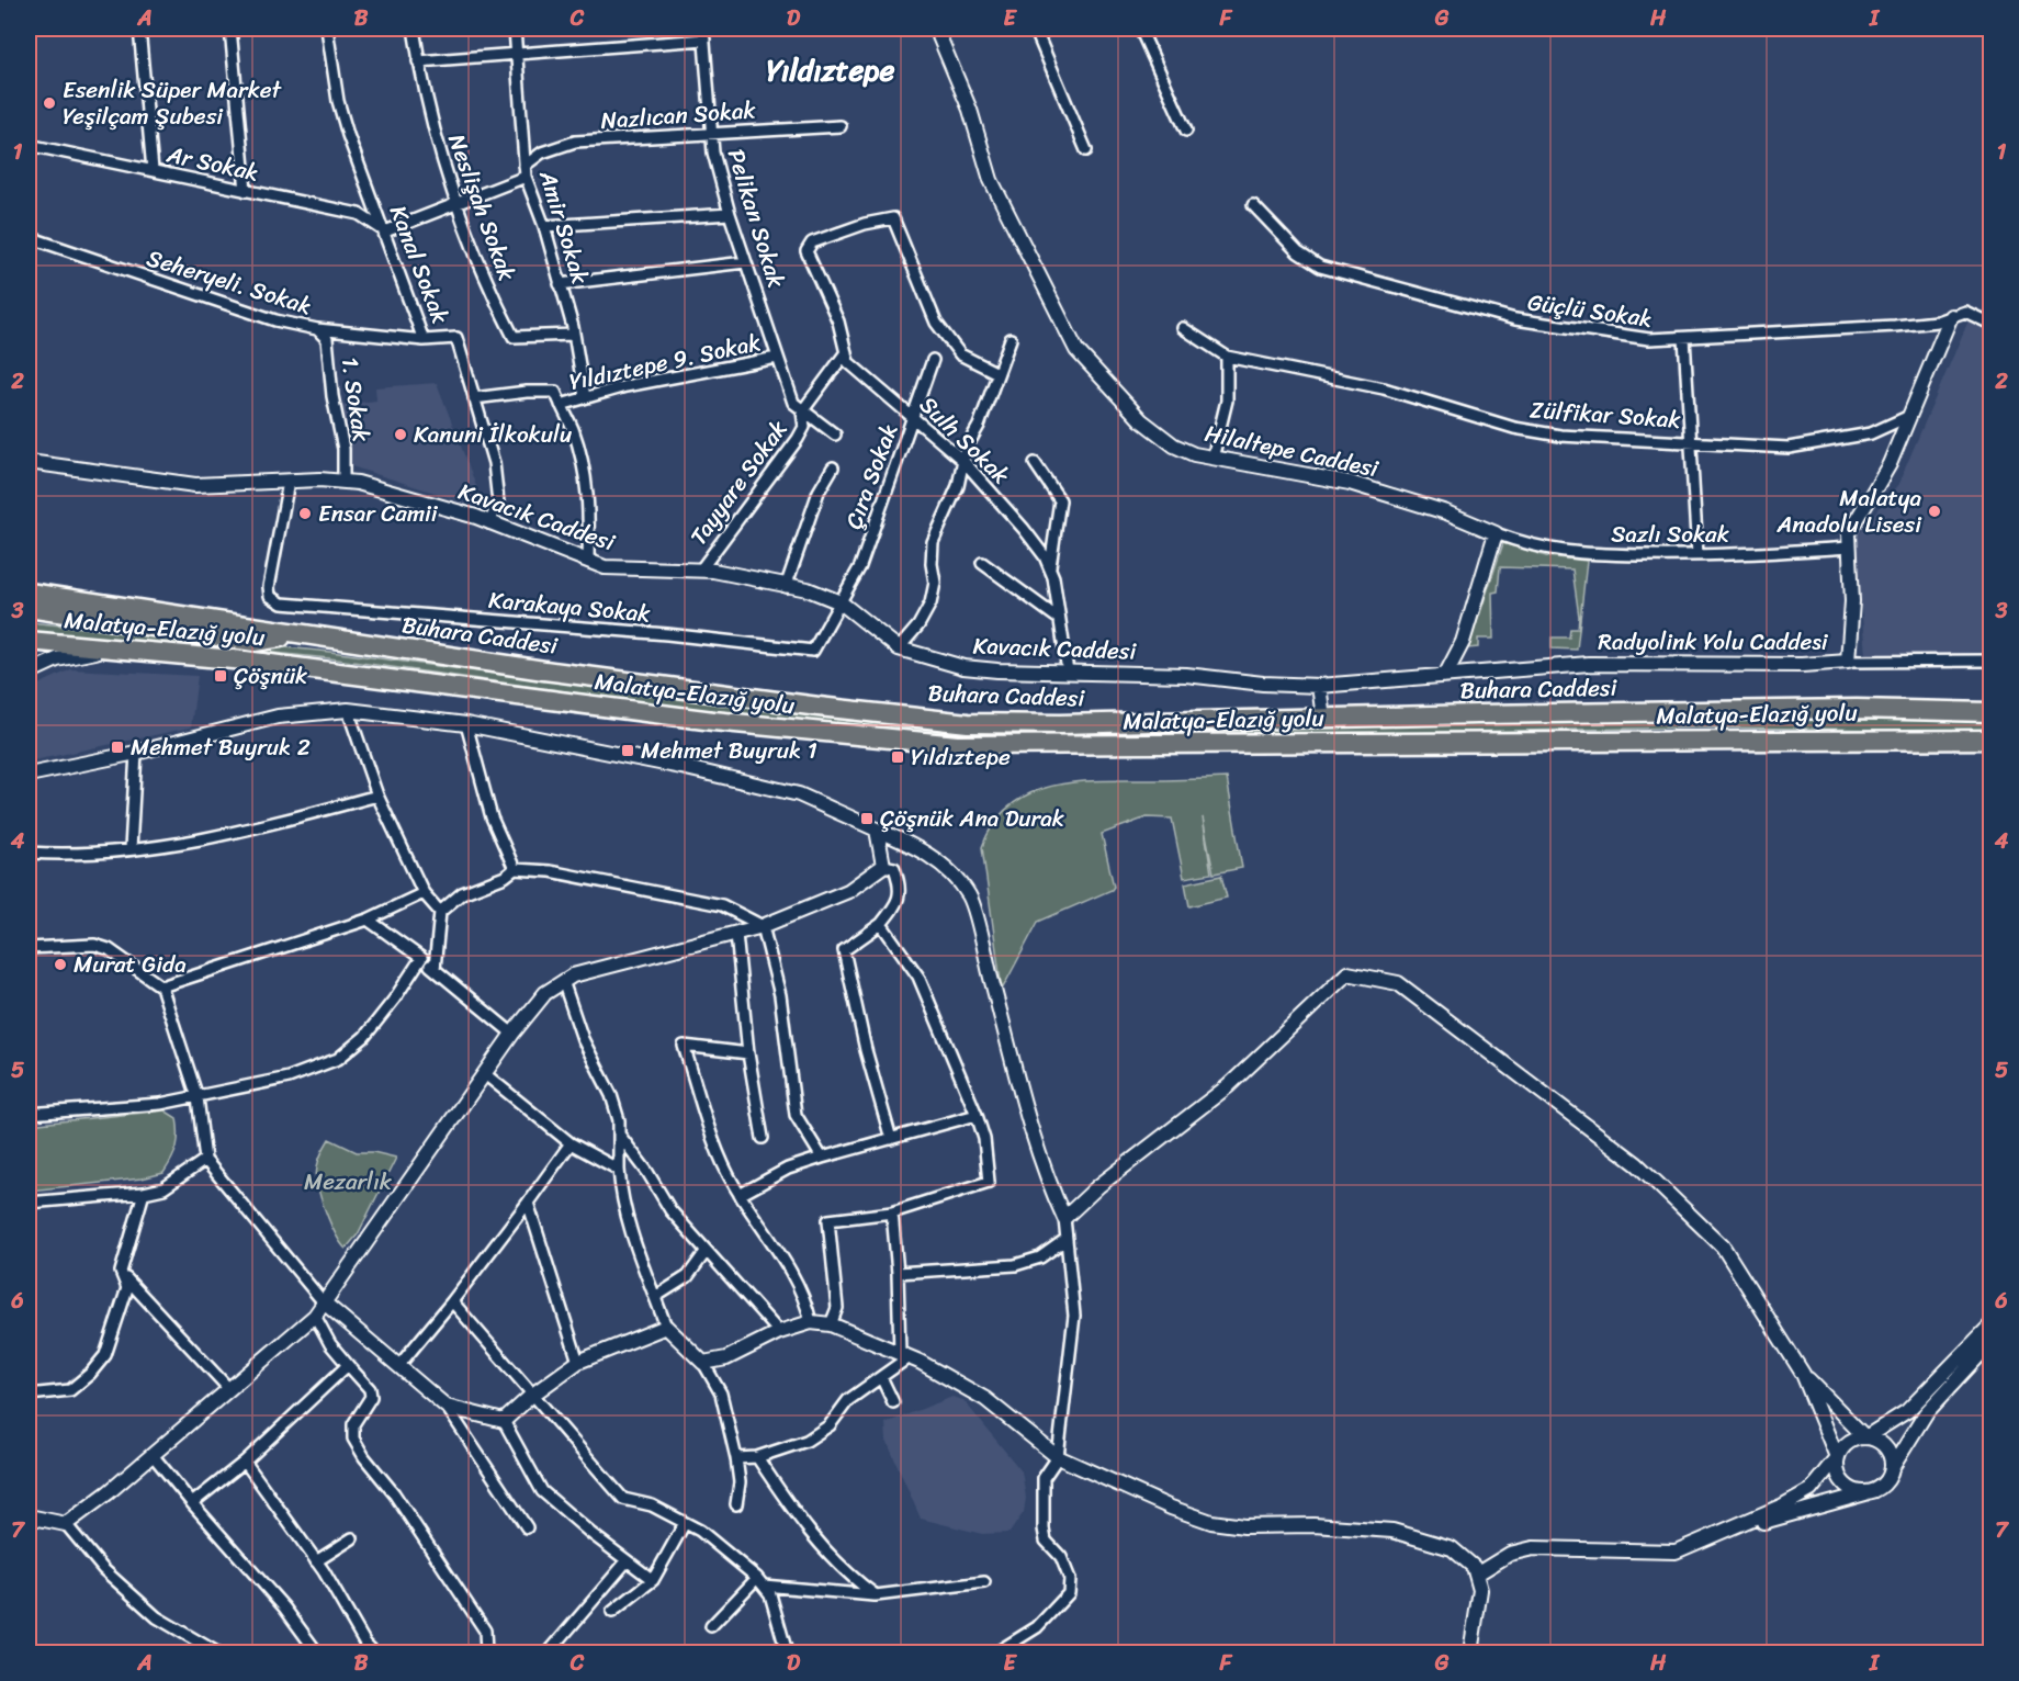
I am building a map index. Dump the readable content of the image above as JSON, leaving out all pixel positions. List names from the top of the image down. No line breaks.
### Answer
{"streets":{"highway":["Malatya-Elazığ yolu","Buhara Caddesi"],"street":["Nazlıcan Sokak","Ar Sokak","Neslişah Sokak","Pelikan Sokak","Amir Sokak","Kanal Sokak","Seheryeli. Sokak","Güçlü Sokak","Yıldıztepe 9. Sokak","1. Sokak","Zülfikar Sokak","Sulh Sokak","Hilaltepe Caddesi","Çıra Sokak","Tayyare Sokak","Kavacık Caddesi","Sazlı Sokak","Karakaya Sokak","Radyolink Yolu Caddesi"]},"crossings":[["Nazlıcan Sokak","Ar Sokak"],["Nazlıcan Sokak","Neslişah Sokak"],["Nazlıcan Sokak","Pelikan Sokak"],["Nazlıcan Sokak","Amir Sokak"],["Nazlıcan Sokak","Kanal Sokak"],["Ar Sokak","Kanal Sokak"],["Neslişah Sokak","Amir Sokak"],["Pelikan Sokak","Yıldıztepe 9. Sokak"],["Pelikan Sokak","Tayyare Sokak"],["Amir Sokak","Yıldıztepe 9. Sokak"],["Kanal Sokak","Seheryeli. Sokak"],["Kanal Sokak","Kavacık Caddesi"],["Seheryeli. Sokak","1. Sokak"],["Güçlü Sokak","Radyolink Yolu Caddesi"],["1. Sokak","Kavacık Caddesi"],["Zülfikar Sokak","Radyolink Yolu Caddesi"],["Sulh Sokak","Çıra Sokak"],["Sulh Sokak","Tayyare Sokak"],["Sulh Sokak","Kavacık Caddesi"],["Hilaltepe Caddesi","Sazlı Sokak"],["Çıra Sokak","Kavacık Caddesi"],["Çıra Sokak","Karakaya Sokak"],["Tayyare Sokak","Kavacık Caddesi"],["Kavacık Caddesi","Karakaya Sokak"],["Kavacık Caddesi","Radyolink Yolu Caddesi"],["Sazlı Sokak","Radyolink Yolu Caddesi"]],"districts":["Yıldıztepe"],"parks":["Mezarlık"],"places":{"other":["Esenlik Süper Market Yeşilçam Şubesi","Kanuni İlkokulu","Malatya Anadolu Lisesi","Ensar Camii","Murat Gida"],"transit":["Çöşnük","Mehmet Buyruk 2","Mehmet Buyruk 1","Yıldıztepe","Çöşnük Ana Durak"]},"grid":{"columns":["A","B","C","D","E","F","G","H","I"],"rows":["1","2","3","4","5","6","7"]}}
